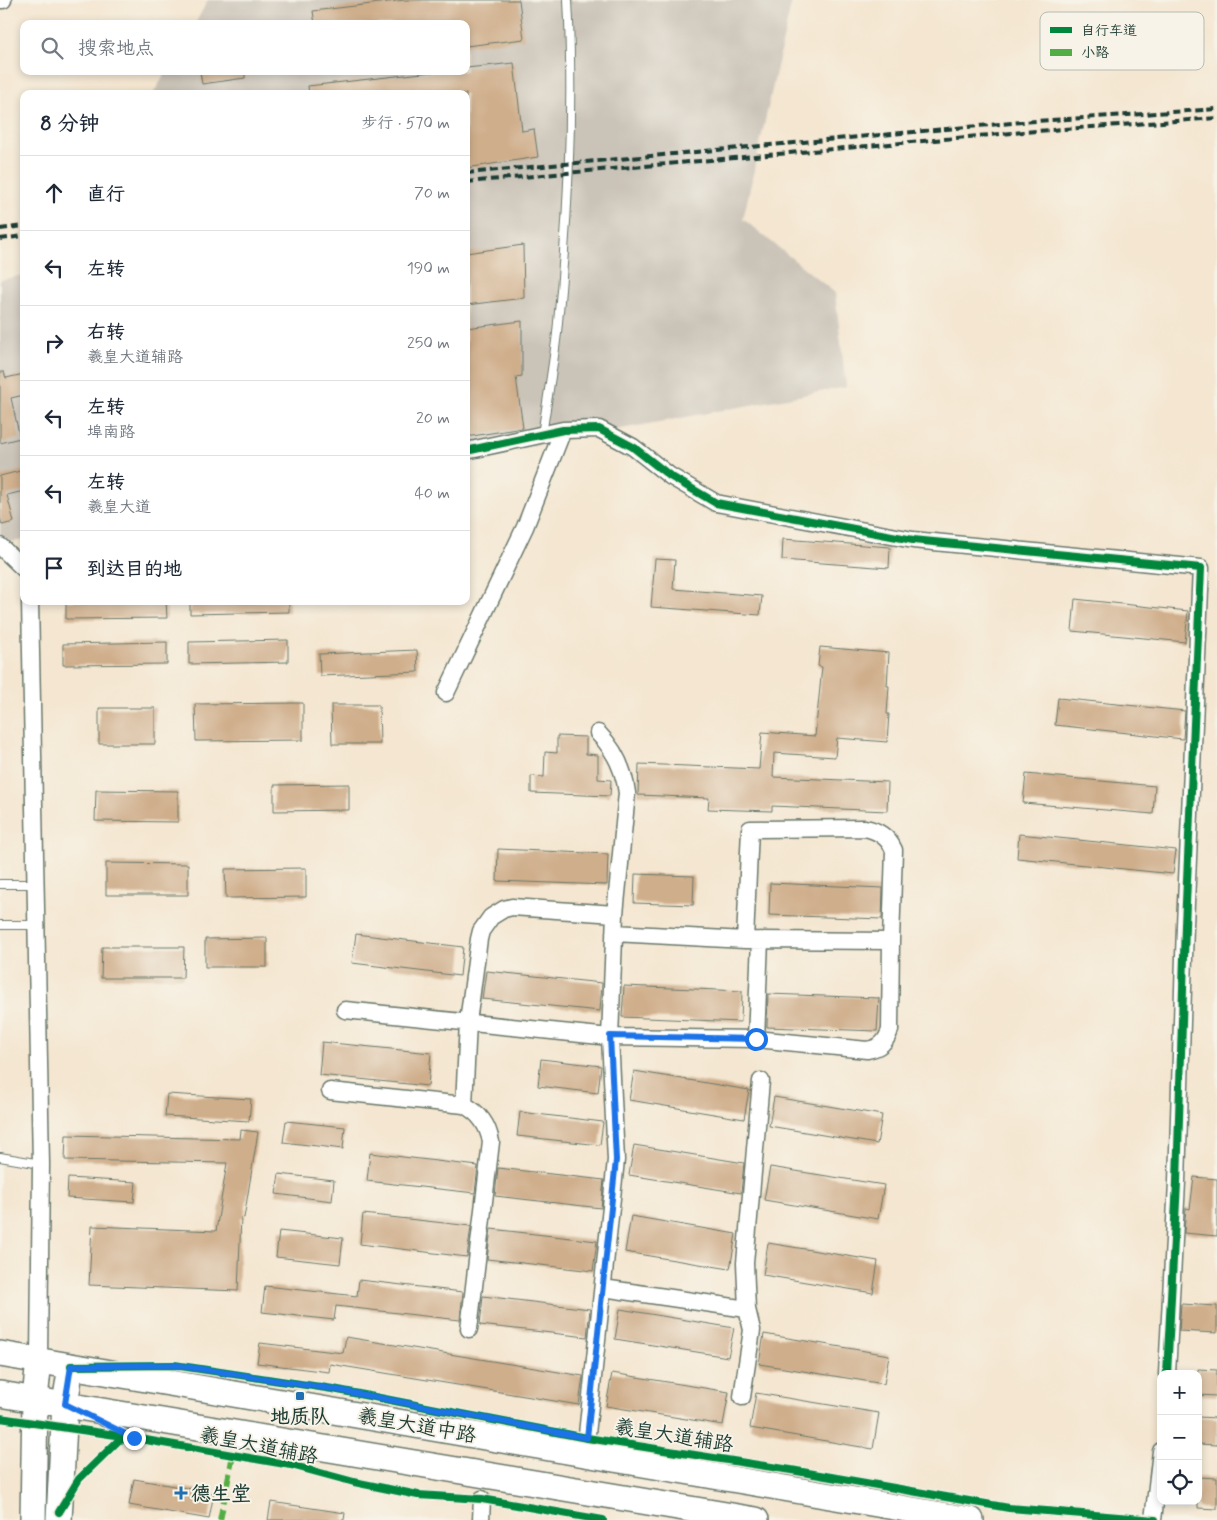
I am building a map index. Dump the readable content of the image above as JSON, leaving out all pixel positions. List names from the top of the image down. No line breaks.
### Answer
{"streets":{"main road":["羲皇大道中路"],"lane":["羲皇大道辅路"]},"crossings":[["羲皇大道中路","羲皇大道辅路"]],"places":{"transit":["地质队"],"health":["德生堂"]},"legend":["自行车道","小路"],"page":{"search":"搜索地点","heading":["8 分钟","步行 · 570 m"],"list":[["直行","70 m"],["左转","190 m"],["右转","羲皇大道辅路","250 m"],["左转","埠南路","20 m"],["左转","羲皇大道","40 m"],"到达目的地"],"map_buttons":["+","−"]}}
